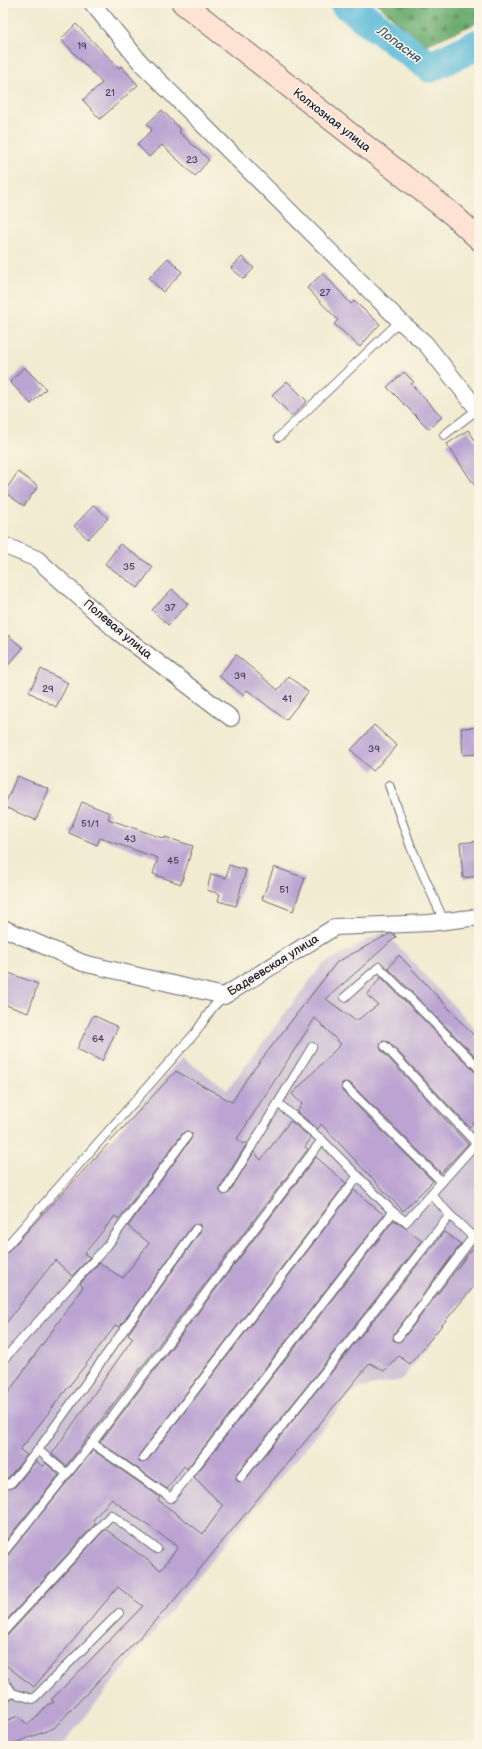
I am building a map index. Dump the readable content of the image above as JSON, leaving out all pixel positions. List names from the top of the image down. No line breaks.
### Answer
{"streets":{"main road":["Колхозная улица"],"street":["Полевая улица","Бадеевская улица"]},"water":["Лопасня"],"house_numbers":["19","21","23","27","35","37","39","29","41","39","51/1","43","45","51","64"]}
